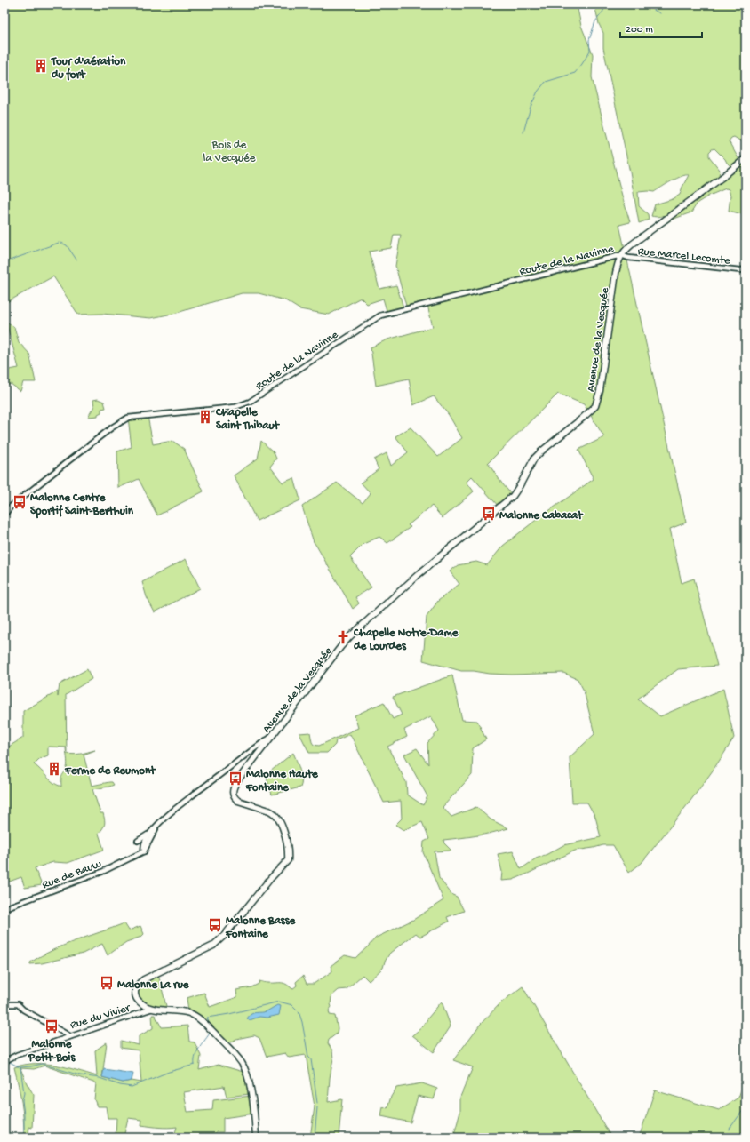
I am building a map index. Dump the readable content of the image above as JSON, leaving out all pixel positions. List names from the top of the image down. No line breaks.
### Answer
{"streets":{"main road":["Avenue de la Vecquée"],"street":["Rue Marcel Lecomte","Route de la Navinne","Rue de Bauw","Rue du Vivier"]},"crossings":[["Rue Marcel Lecomte","Route de la Navinne"],["Rue Marcel Lecomte","Avenue de la Vecquée"],["Route de la Navinne","Avenue de la Vecquée"],["Avenue de la Vecquée","Rue du Vivier"]],"parks":["Bois de la Vecquée"],"places":{"building":["Tour d'aération du fort","Chapelle Saint Thibaut","Ferme de Reumont"],"bus stop":["Malonne Centre Sportif Saint-Berthuin","Malonne Cabacat","Malonne Haute Fontaine","Malonne Basse Fontaine","Malonne La rue","Malonne Petit-Bois"],"church":["Chapelle Notre-Dame de Lourdes"]},"scale_bar":"200 m"}
